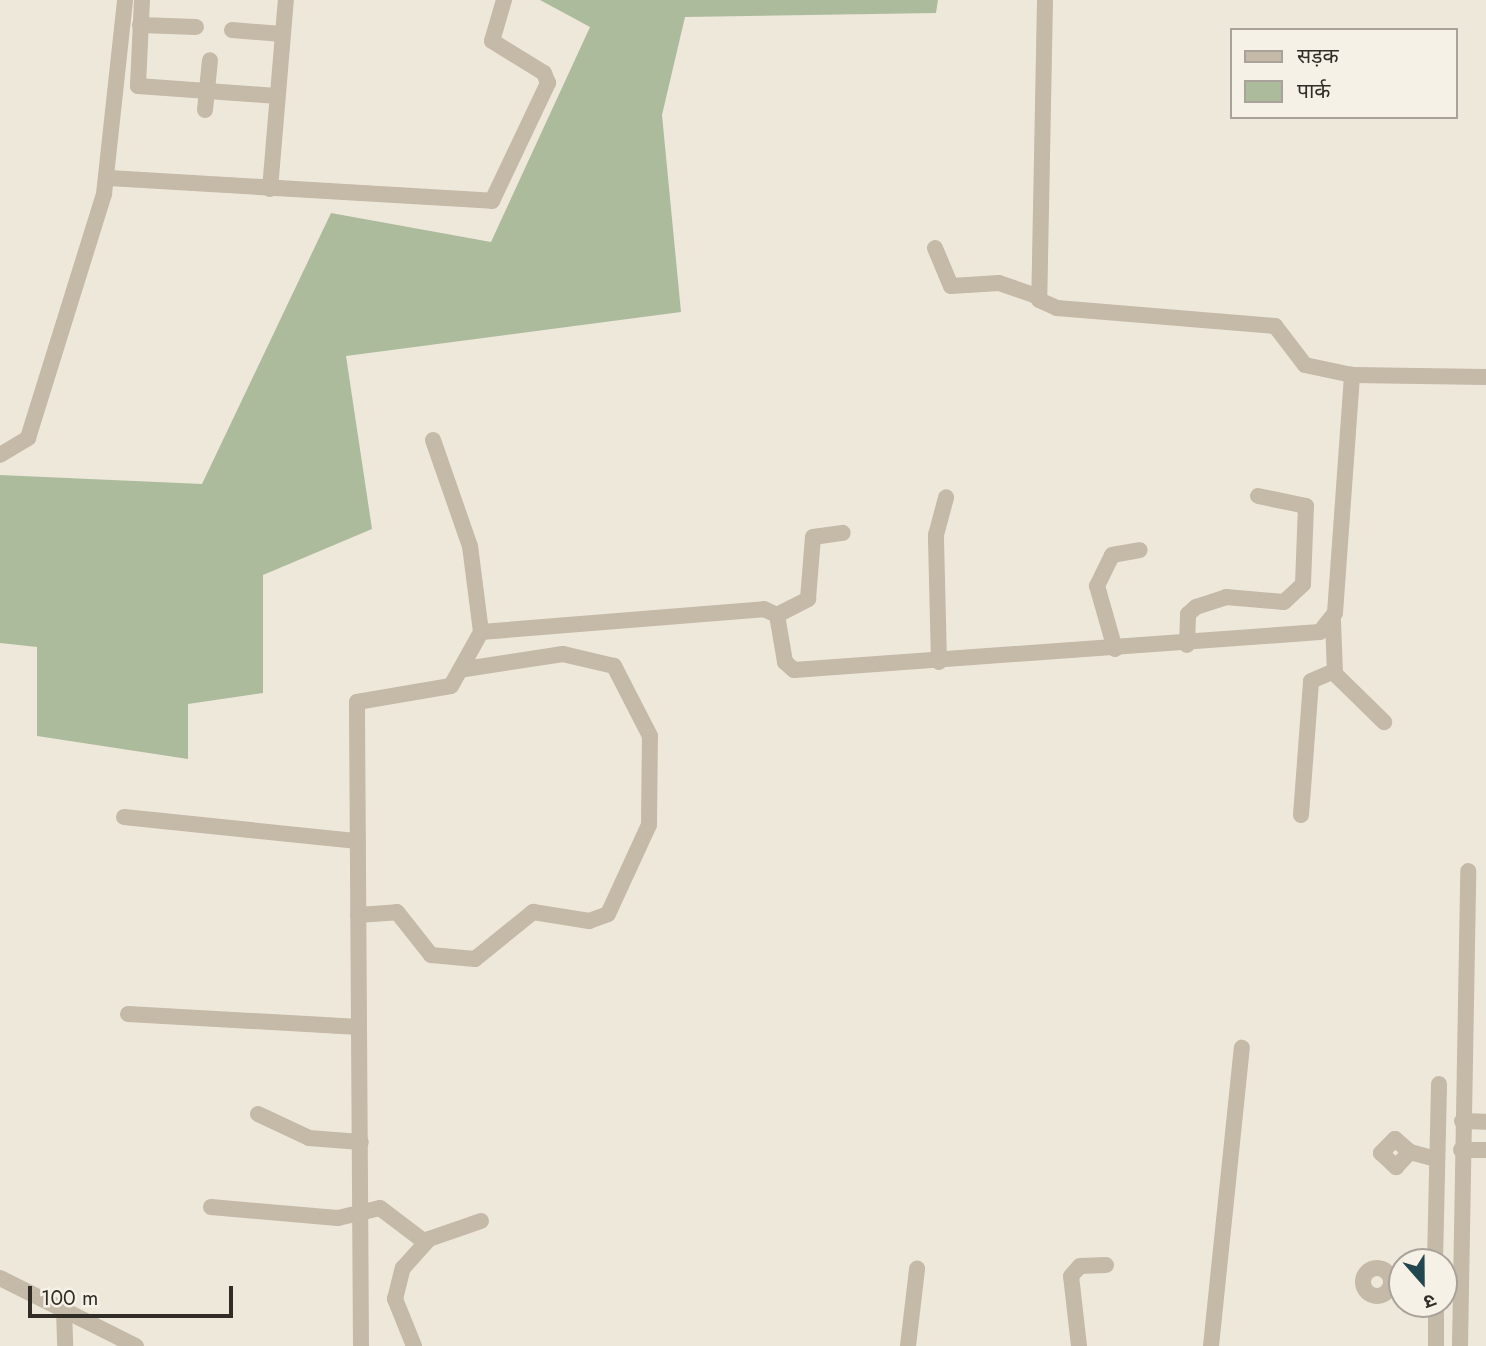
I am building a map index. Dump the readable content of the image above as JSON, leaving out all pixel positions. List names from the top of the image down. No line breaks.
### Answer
{"legend":["सड़क","पार्क"],"scale_bar":"100 m","north":"bottom"}
